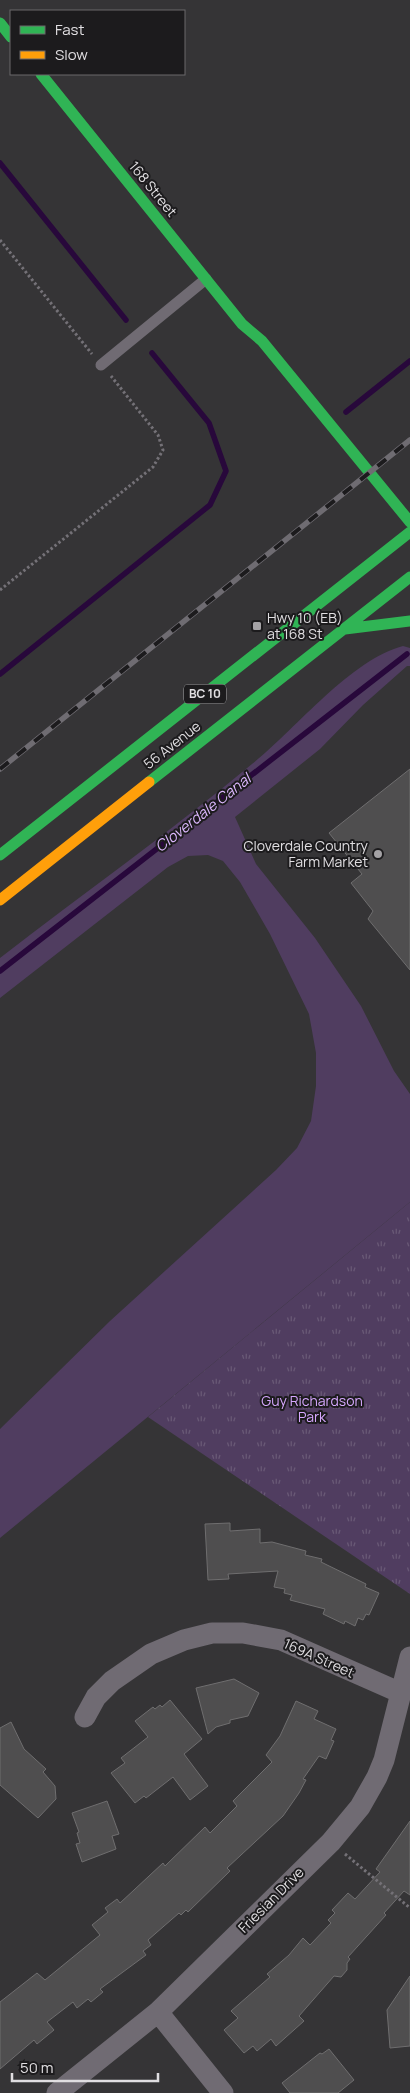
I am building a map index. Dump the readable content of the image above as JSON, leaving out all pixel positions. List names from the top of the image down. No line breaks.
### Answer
{"streets":{"main road":["168 Street","BC 10","56 Avenue"],"street":["169A Street","Friesian Drive"]},"crossings":[["169A Street","Friesian Drive"]],"water":["Cloverdale Canal"],"parks":["Guy Richardson Park"],"places":{"transit":["Hwy 10 (EB) at 168 St"],"other":["Cloverdale Country Farm Market"]},"legend":["Fast","Slow"],"scale_bar":"50 m"}
